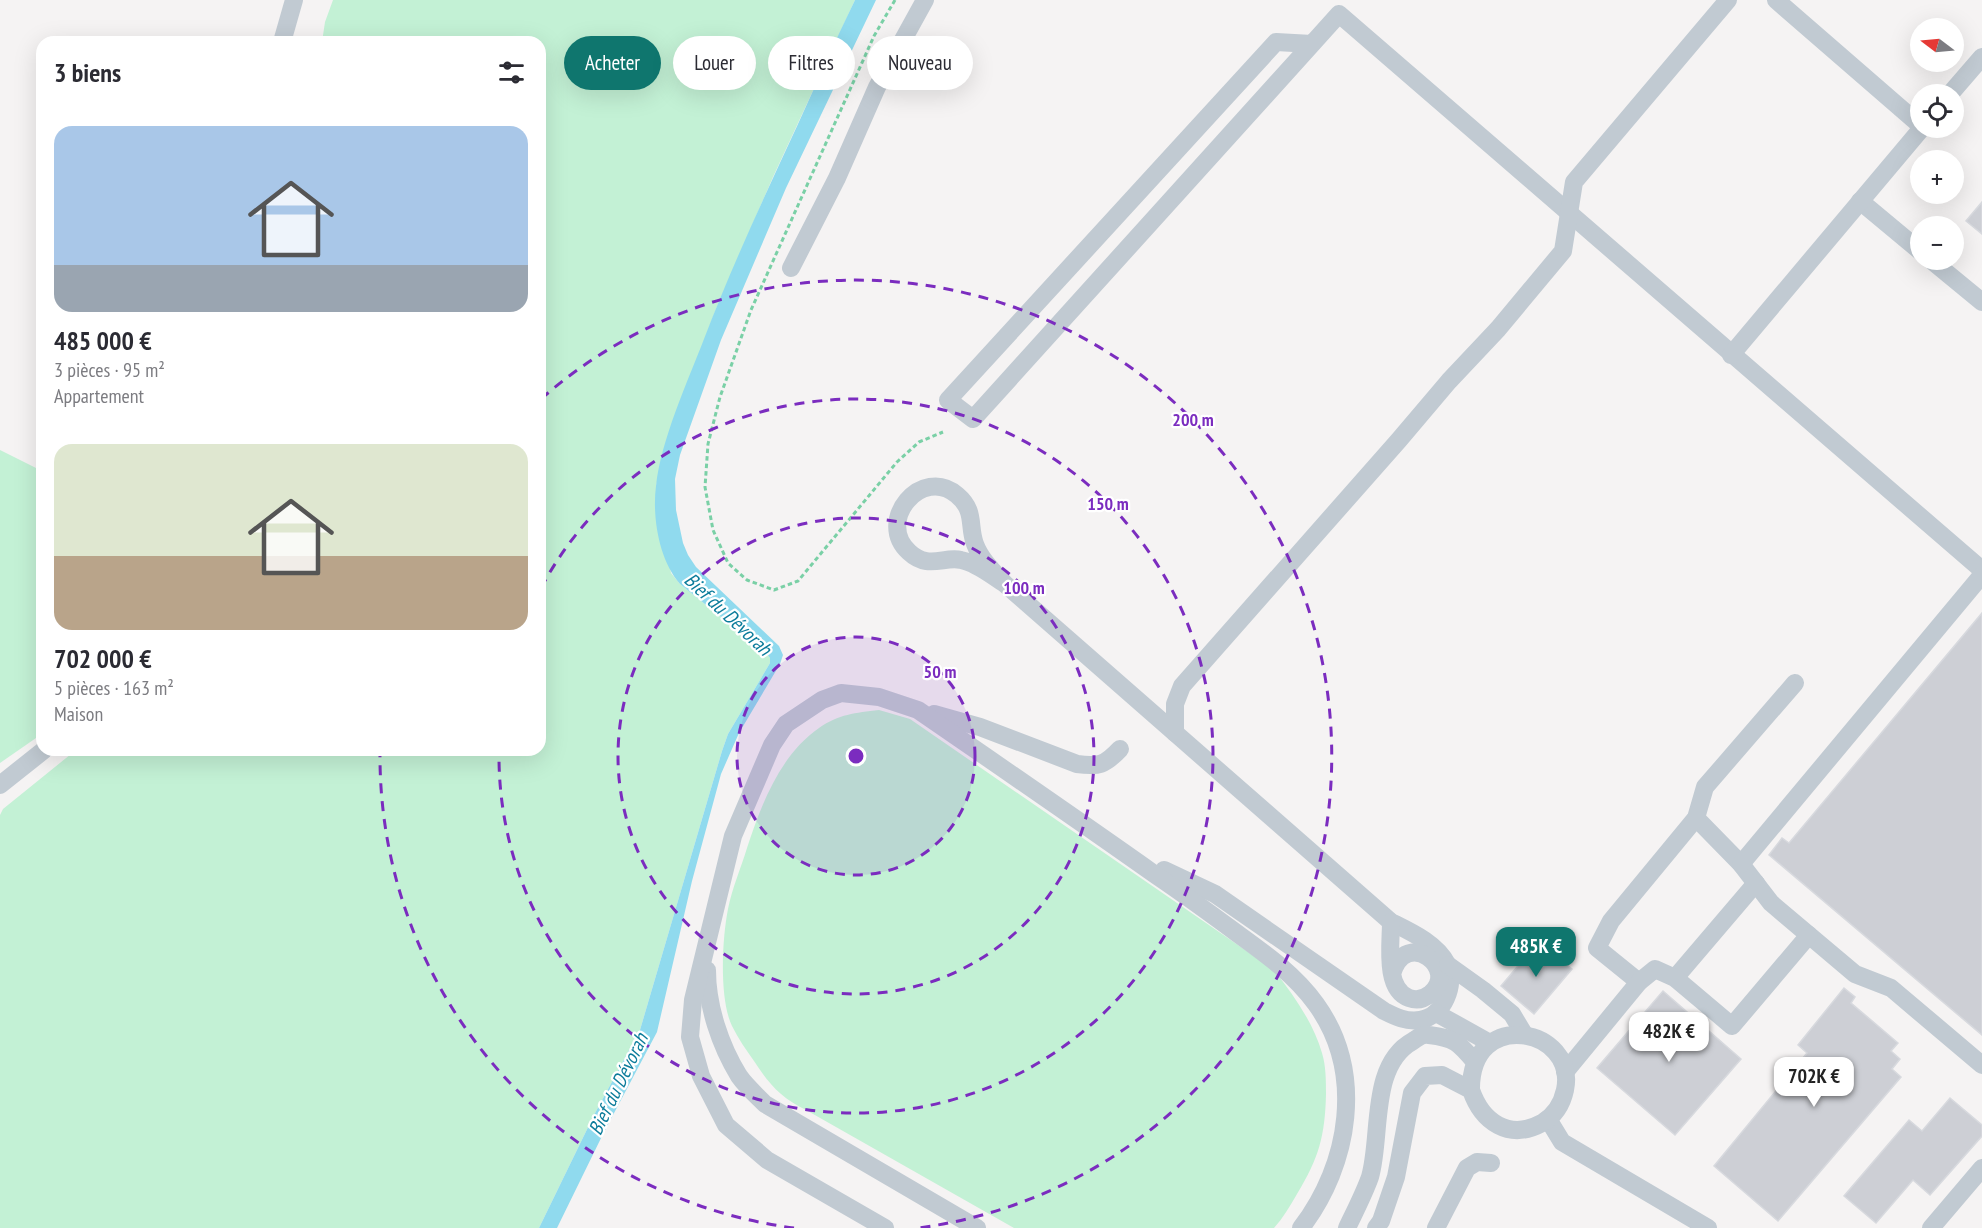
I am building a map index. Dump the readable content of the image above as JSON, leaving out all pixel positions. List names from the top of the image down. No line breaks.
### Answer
{"water":["Bief du Dévorah"],"north":"left","page":{"map_buttons":["+","−"],"chip":["Acheter","Louer","Filtres","Nouveau"],"heading":"3 biens","list":[{"name":"485 000 €","note":"3 pièces · 95 m² · Appartement"},{"name":"702 000 €","note":"5 pièces · 163 m² · Maison"}],"price":["485K €","482K €","702K €"]},"rings":["200 m","150 m","100 m","50 m"]}
